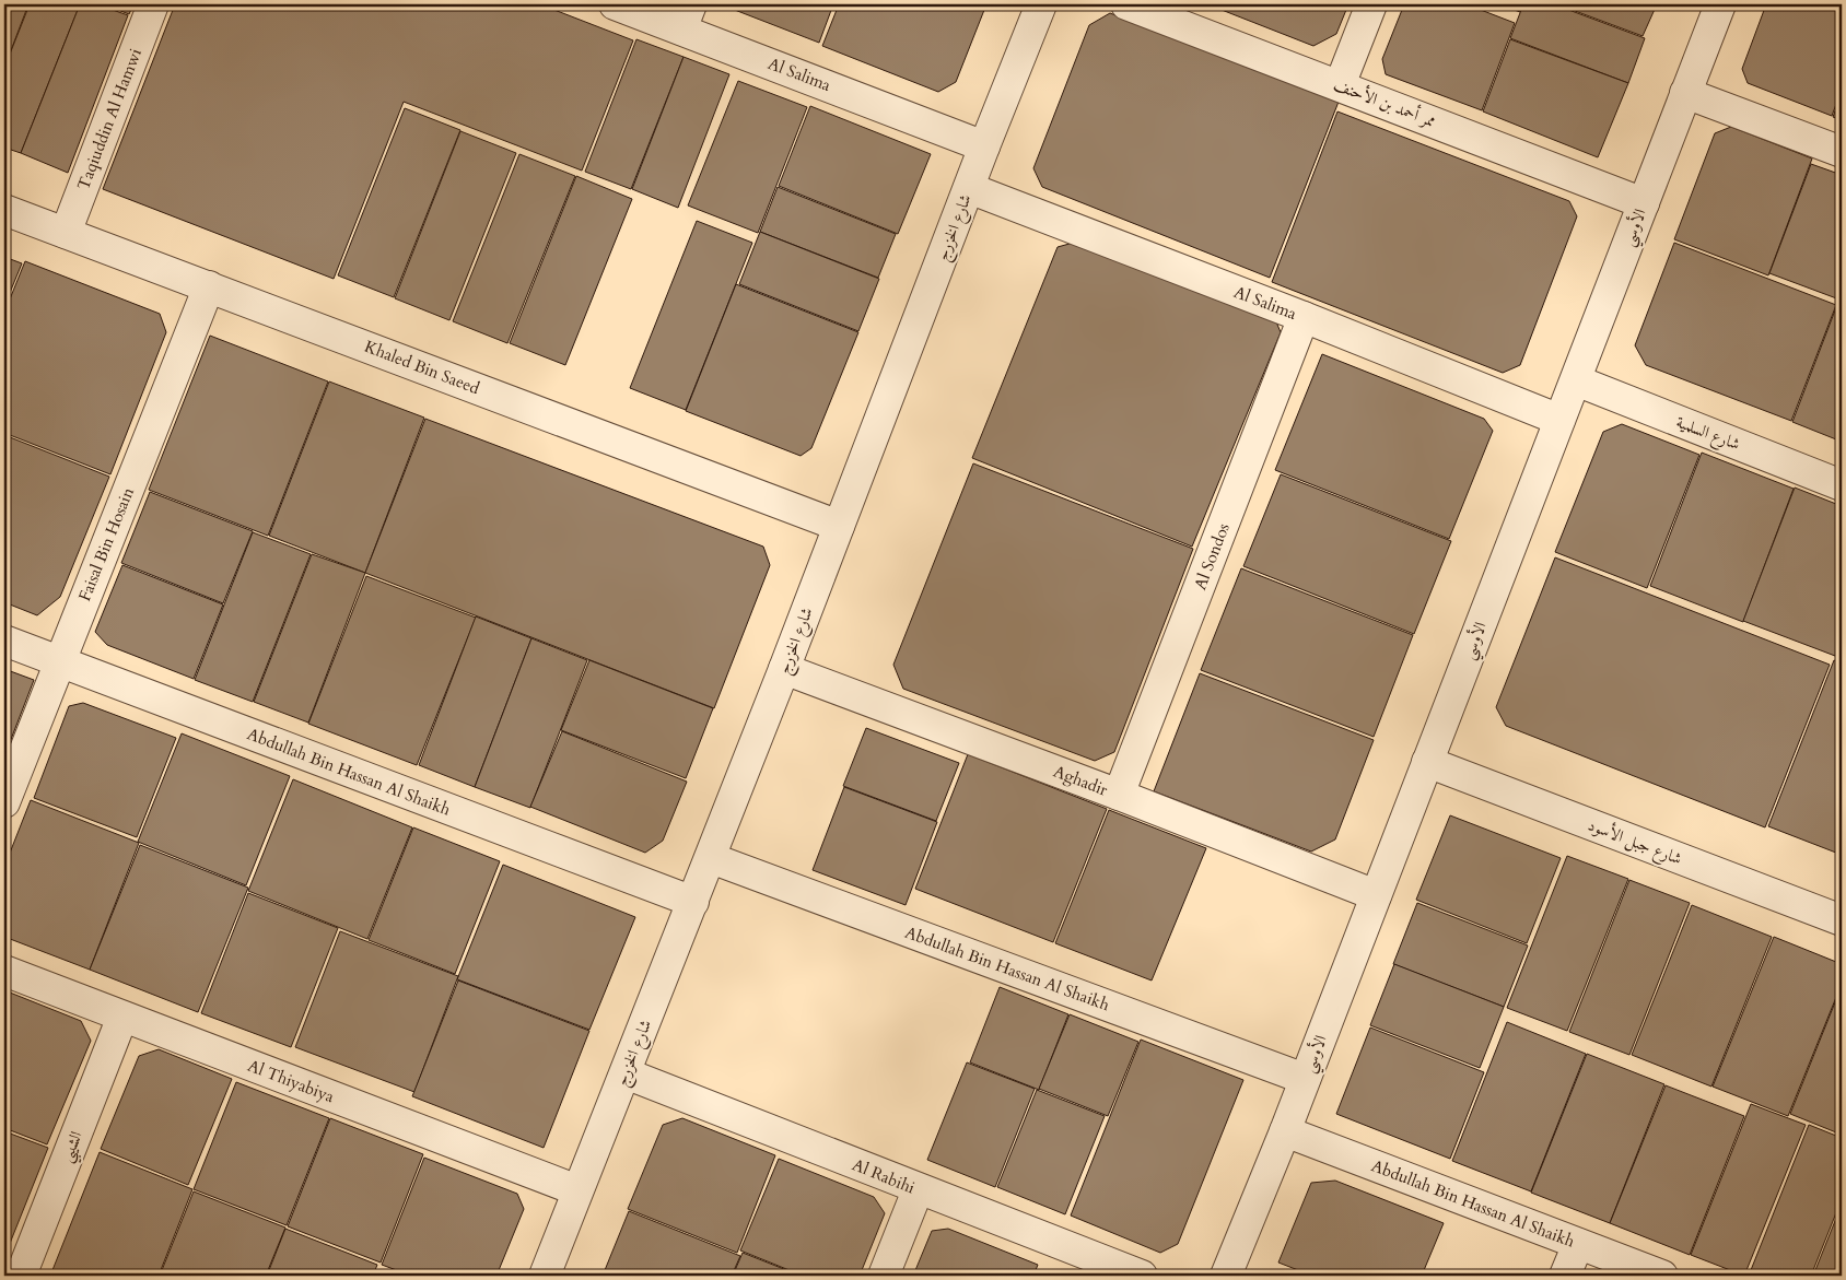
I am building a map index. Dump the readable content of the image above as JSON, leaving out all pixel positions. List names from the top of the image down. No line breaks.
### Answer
{"streets":{"street":["Al Salima","ممر أحمد بن الأحنف","Taqiuddin Al Hamwi","شارع الخزرج","الأوسي","Khaled Bin Saeed","شارع السلمية","Faisal Bin Hosain","Al Sondos","Abdullah Bin Hassan Al Shaikh","Aghadir","شارع جبل الأسود","Al Thiyabiya","الشيبي","Al Rabihi"]},"crossings":[["Al Salima","شارع الخزرج"],["Al Salima","الأوسي"],["Al Salima","Al Sondos"],["ممر أحمد بن الأحنف","الأوسي"],["Taqiuddin Al Hamwi","Khaled Bin Saeed"],["شارع الخزرج","Khaled Bin Saeed"],["شارع الخزرج","Abdullah Bin Hassan Al Shaikh"],["شارع الخزرج","Aghadir"],["شارع الخزرج","Al Thiyabiya"],["شارع الخزرج","Al Rabihi"],["الأوسي","شارع السلمية"],["الأوسي","Abdullah Bin Hassan Al Shaikh"],["الأوسي","Aghadir"],["الأوسي","شارع جبل الأسود"],["Khaled Bin Saeed","Faisal Bin Hosain"],["Faisal Bin Hosain","Abdullah Bin Hassan Al Shaikh"],["Al Sondos","Aghadir"],["Al Thiyabiya","الشيبي"]]}
